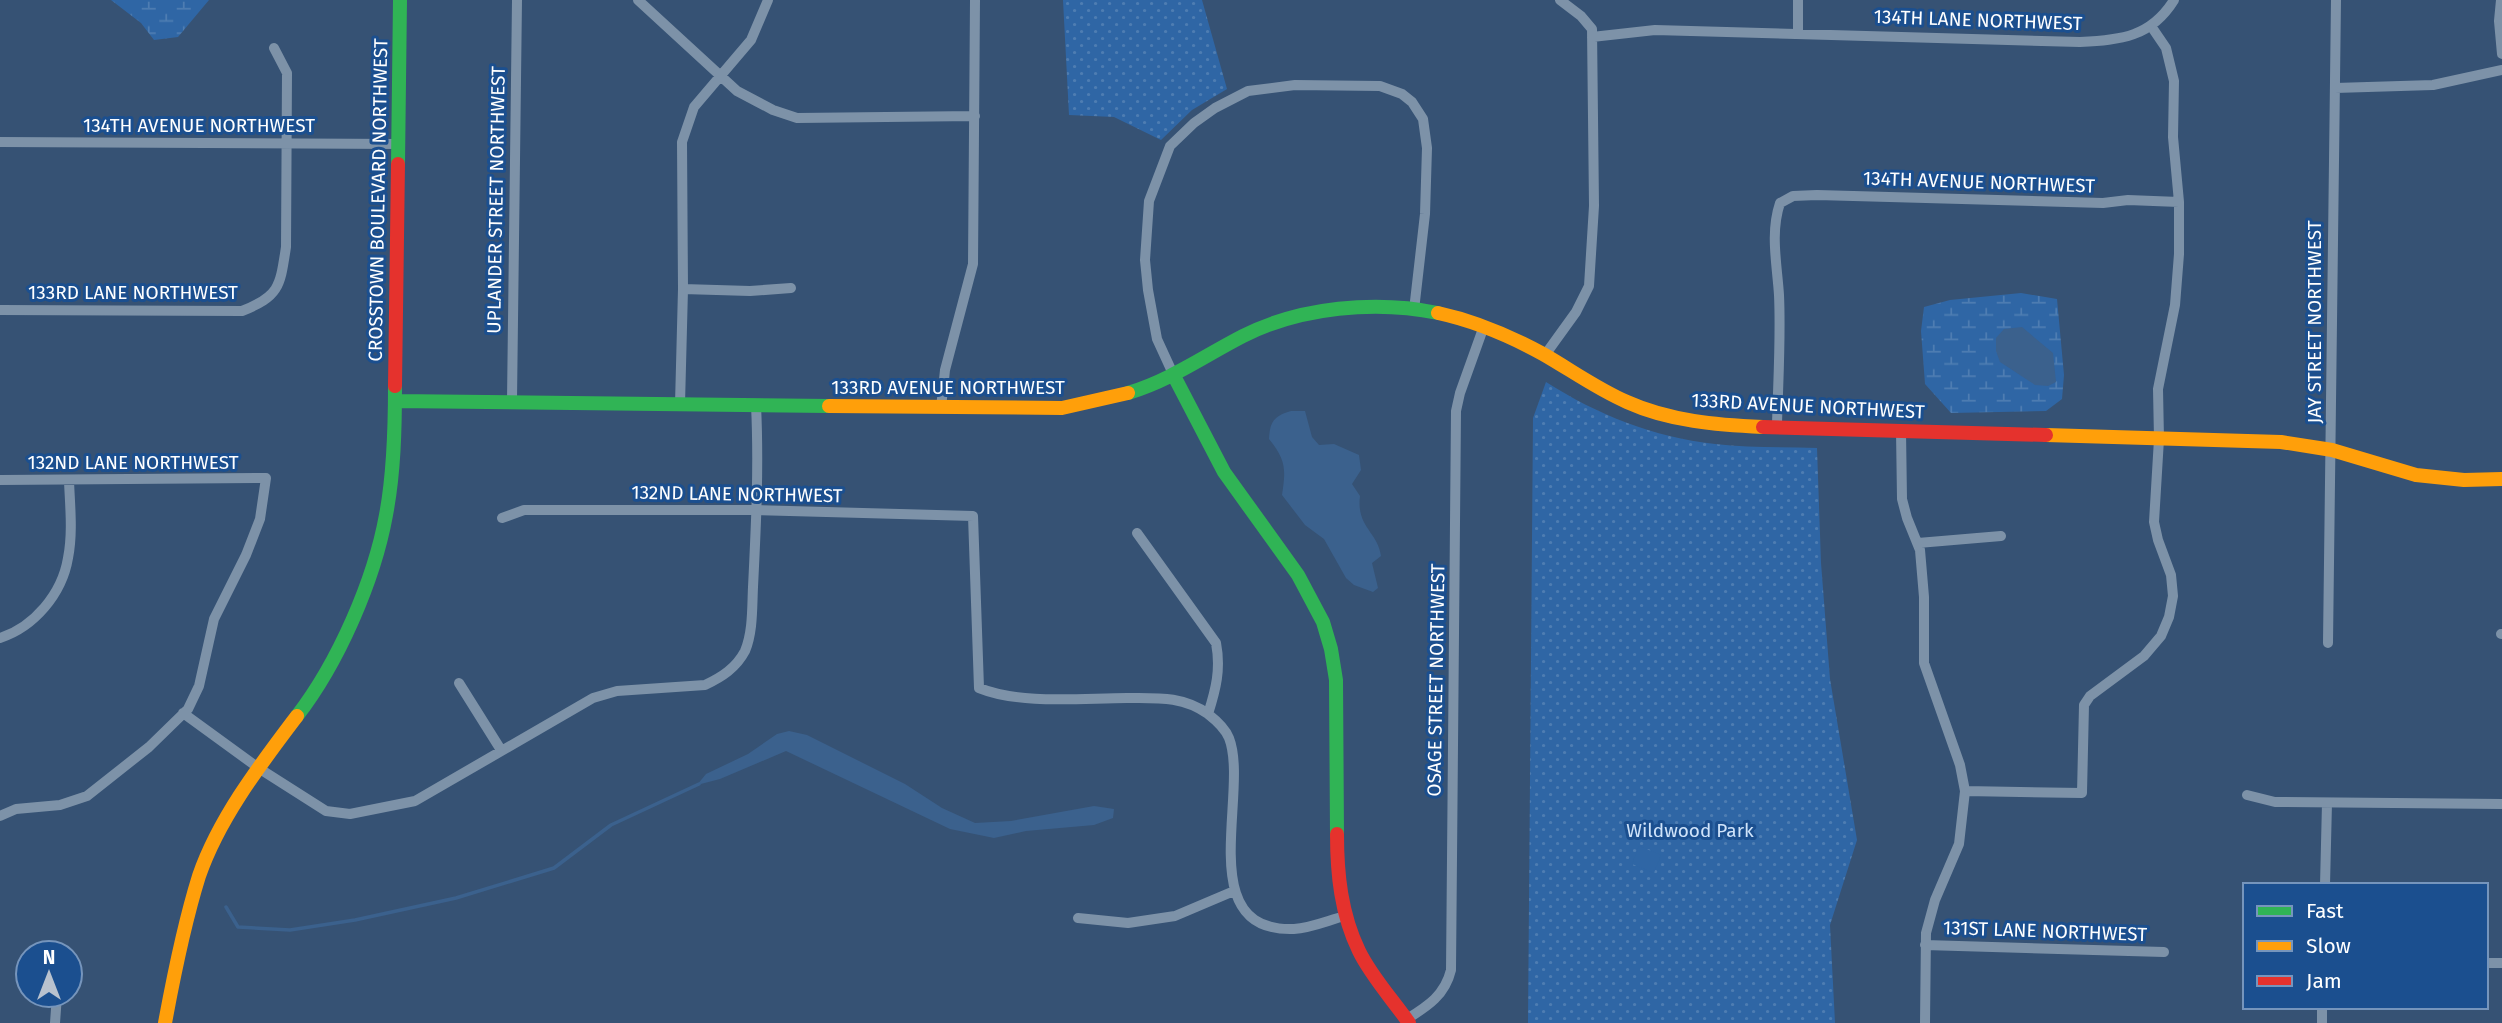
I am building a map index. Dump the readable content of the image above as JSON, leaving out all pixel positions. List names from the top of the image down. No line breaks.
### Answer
{"streets":{"street":["134TH LANE NORTHWEST","134TH AVENUE NORTHWEST","CROSSTOWN BOULEVARD NORTHWEST","UPLANDER STREET NORTHWEST","133RD LANE NORTHWEST","JAY STREET NORTHWEST","133RD AVENUE NORTHWEST","132ND LANE NORTHWEST","OSAGE STREET NORTHWEST","131ST LANE NORTHWEST"]},"crossings":[["134TH AVENUE NORTHWEST","CROSSTOWN BOULEVARD NORTHWEST"],["134TH AVENUE NORTHWEST","133RD LANE NORTHWEST"],["134TH AVENUE NORTHWEST","133RD AVENUE NORTHWEST"],["CROSSTOWN BOULEVARD NORTHWEST","133RD AVENUE NORTHWEST"],["UPLANDER STREET NORTHWEST","133RD AVENUE NORTHWEST"],["JAY STREET NORTHWEST","133RD AVENUE NORTHWEST"],["133RD AVENUE NORTHWEST","OSAGE STREET NORTHWEST"]],"parks":["Wildwood Park"],"legend":["Fast","Slow","Jam"],"north":"top"}
